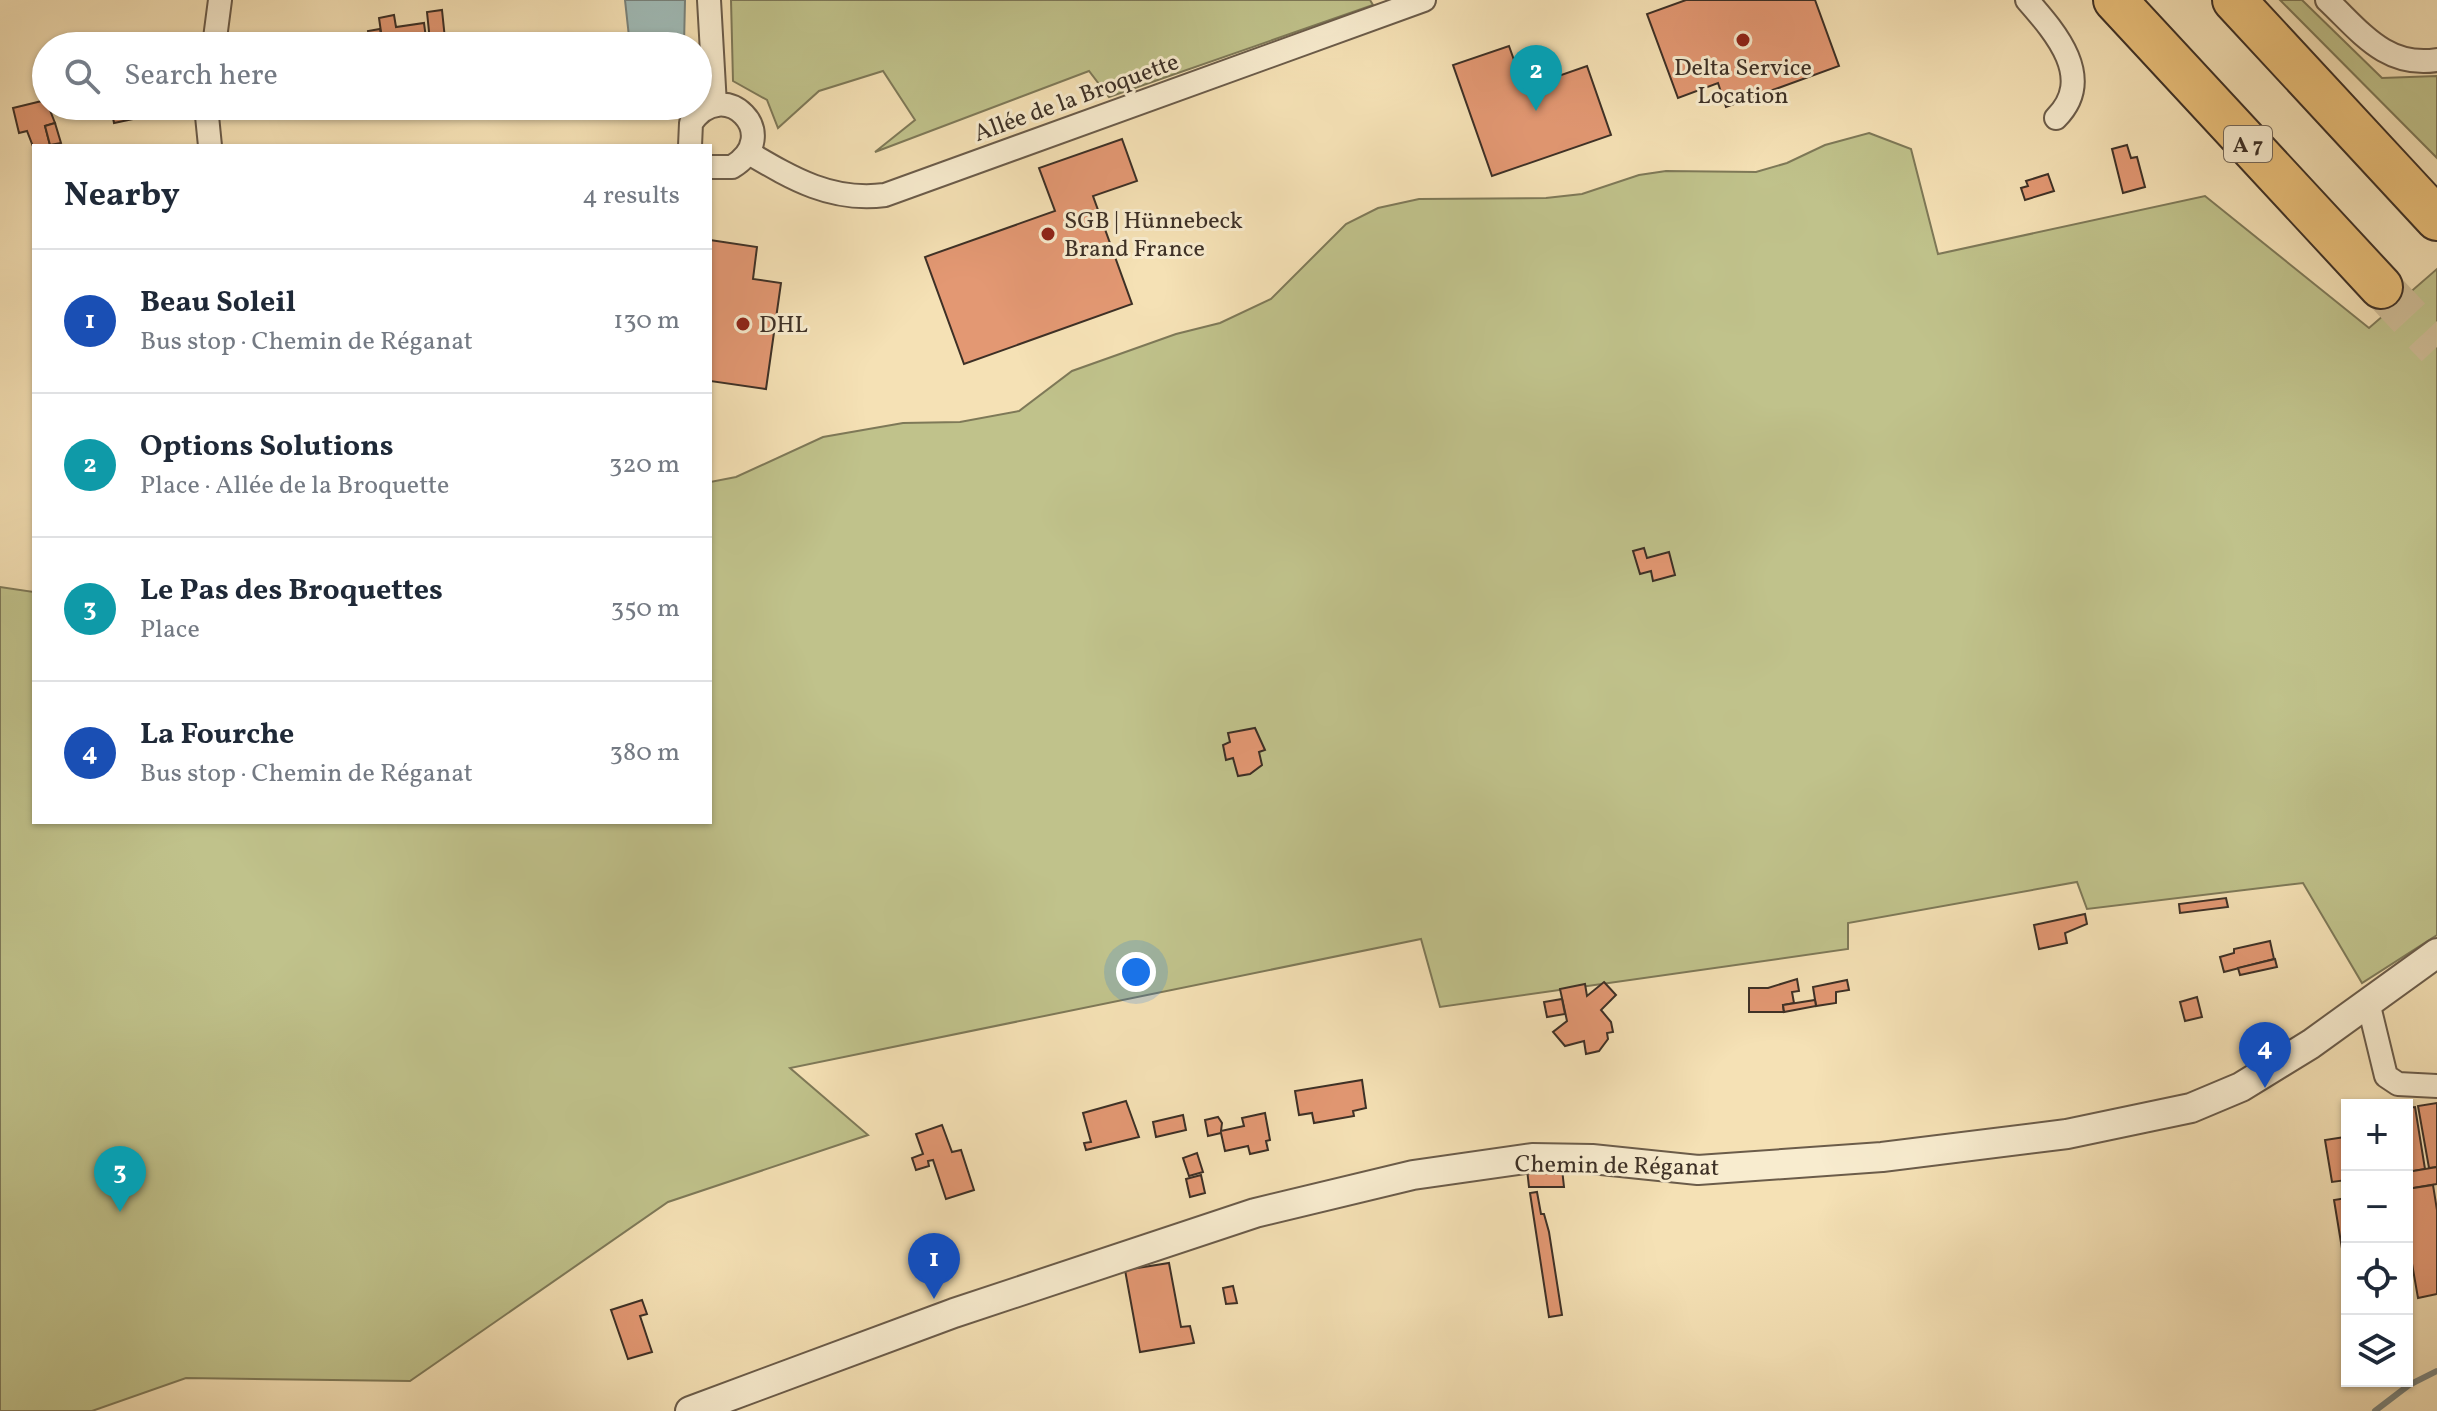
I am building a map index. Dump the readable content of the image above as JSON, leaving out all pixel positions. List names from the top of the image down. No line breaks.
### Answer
{"streets":{"highway":["A 7"],"street":["Allée de la Broquette","Chemin de Réganat"]},"places":["Delta Service Location","SGB | Hünnebeck Brand France","DHL"],"page":{"search":"Search here","pins":["2","4","3","1"],"heading":["Nearby","4 results"],"list":[{"mark":"1","name":"Beau Soleil","note":"Bus stop · Chemin de Réganat","value":"130 m"},{"mark":"2","name":"Options Solutions","note":"Place · Allée de la Broquette","value":"320 m"},{"mark":"3","name":"Le Pas des Broquettes","note":"Place","value":"350 m"},{"mark":"4","name":"La Fourche","note":"Bus stop · Chemin de Réganat","value":"380 m"}],"map_buttons":["+","−"]}}
